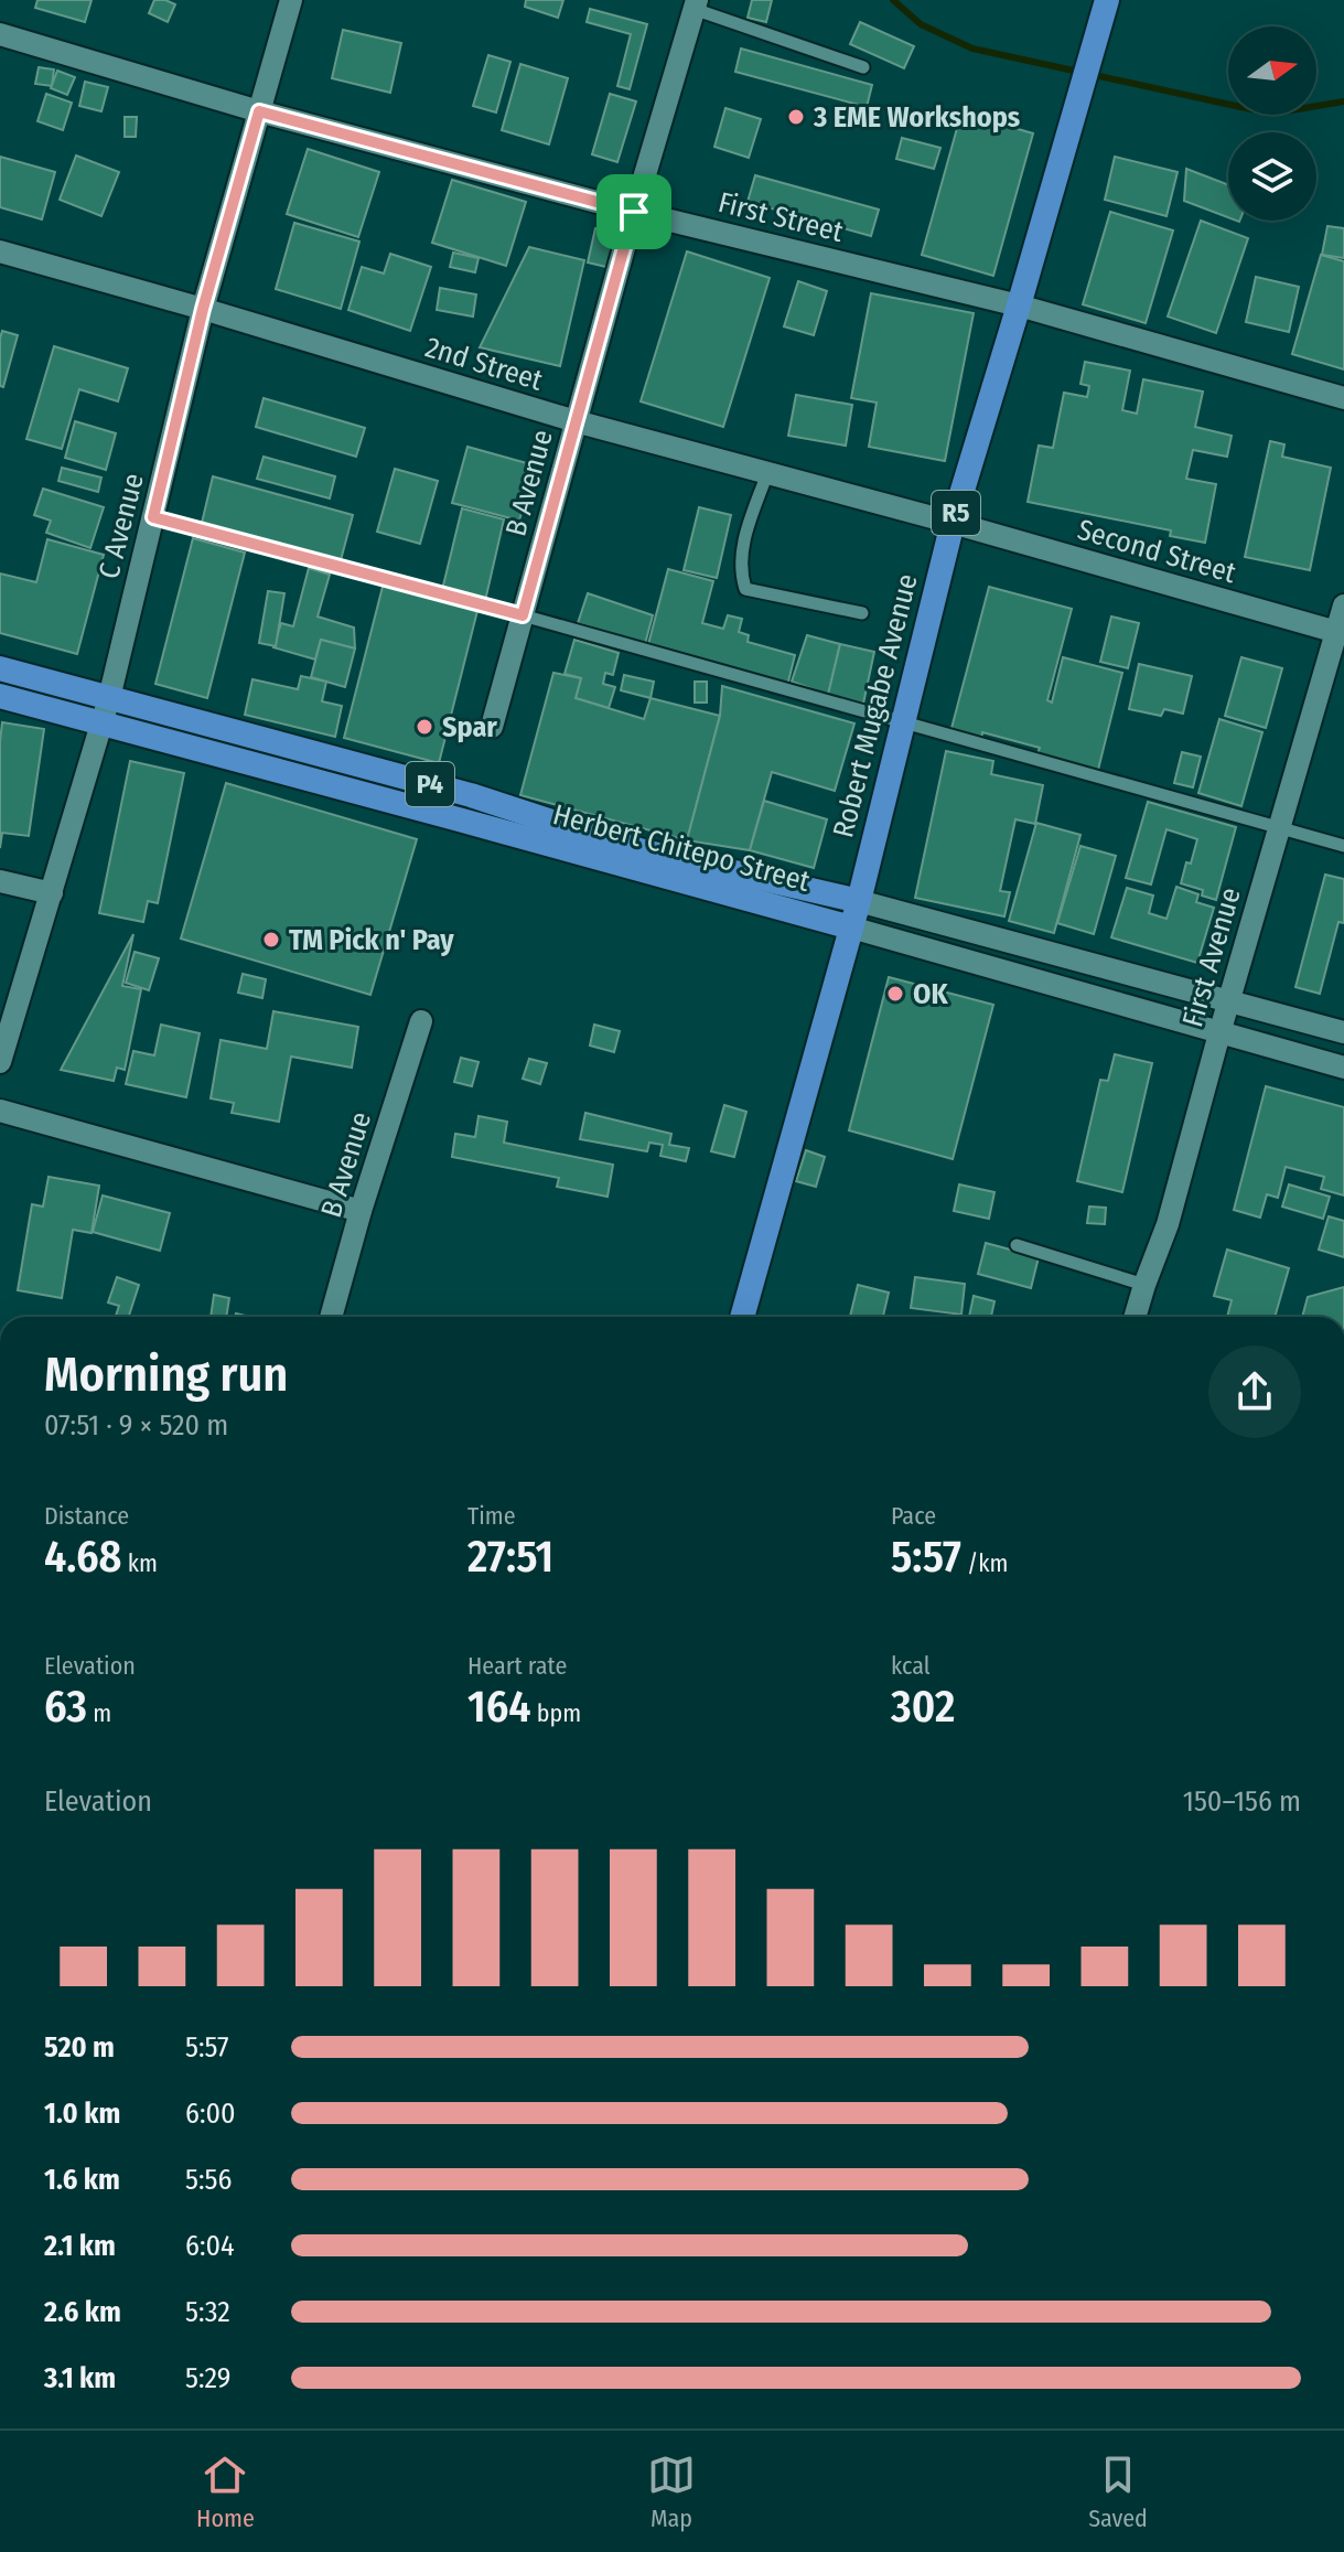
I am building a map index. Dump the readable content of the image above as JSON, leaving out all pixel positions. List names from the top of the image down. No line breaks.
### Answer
{"streets":{"highway":["R5","Robert Mugabe Avenue","P4","Herbert Chitepo Street"],"street":["First Street","2nd Street","B Avenue","C Avenue","Second Street","First Avenue"]},"crossings":[["First Street","B Avenue"],["First Street","C Avenue"],["First Street","Robert Mugabe Avenue"],["2nd Street","B Avenue"],["2nd Street","C Avenue"],["2nd Street","Second Street"],["2nd Street","Robert Mugabe Avenue"],["C Avenue","Herbert Chitepo Street"],["Second Street","Robert Mugabe Avenue"],["Second Street","First Avenue"],["Robert Mugabe Avenue","Herbert Chitepo Street"],["Herbert Chitepo Street","First Avenue"]],"places":["3 EME Workshops","Spar","TM Pick n' Pay","OK"],"north":"right","page":{"heading":["Morning run","07:51 · 9 × 520 m"],"stats":[["Distance","4.68 km"],["Time","27:51"],["Pace","5:57 /km"],["Elevation","63 m"],["Heart rate","164 bpm"],["kcal","302"]],"chart":["Elevation","150–156 m"],"list":[{"name":"520 m","note":"5:57"},{"name":"1.0 km","note":"6:00"},{"name":"1.6 km","note":"5:56"},{"name":"2.1 km","note":"6:04"},{"name":"2.6 km","note":"5:32"},{"name":"3.1 km","note":"5:29"}],"tabs":["Home","Map","Saved"]}}
